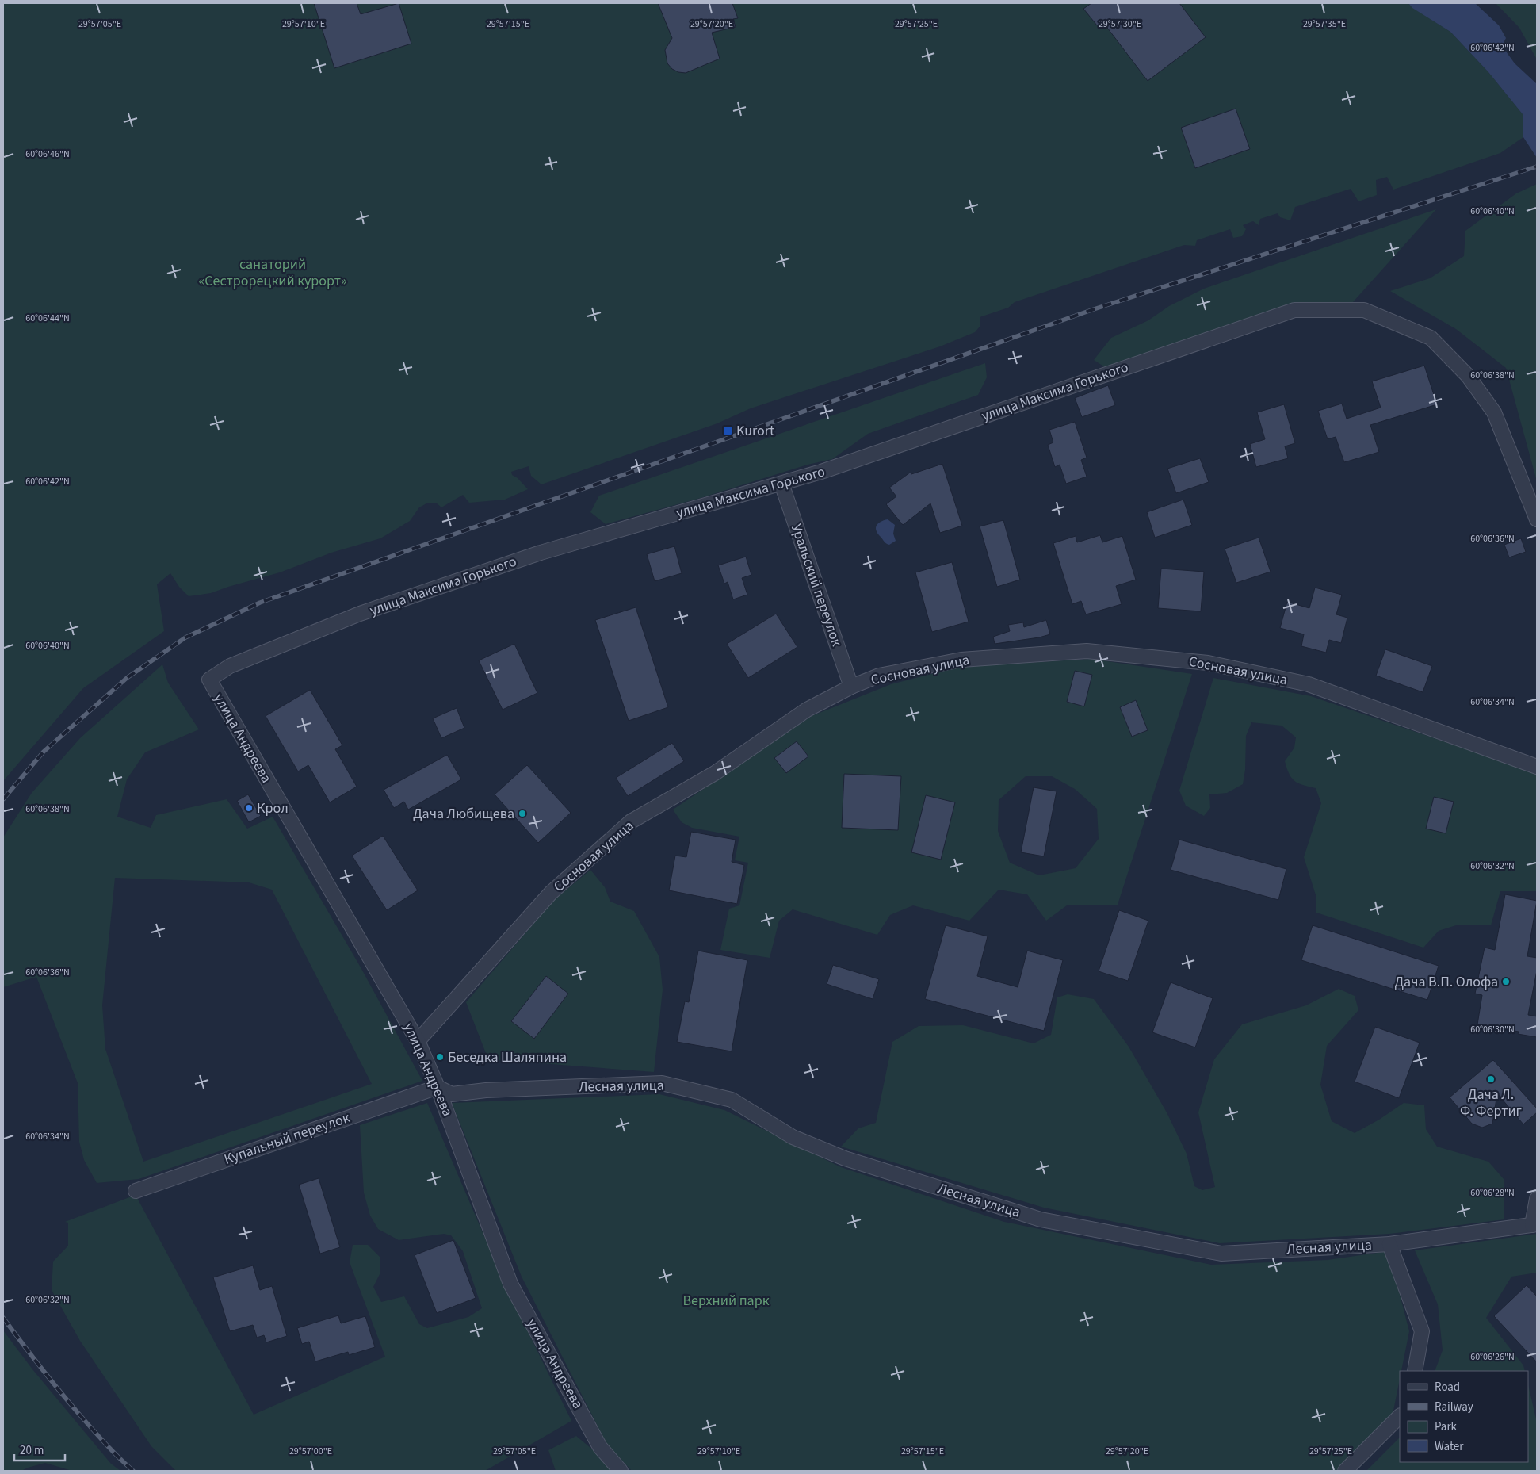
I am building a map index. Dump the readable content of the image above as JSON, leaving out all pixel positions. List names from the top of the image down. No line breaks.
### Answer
{"streets":{"street":["улица Максима Горького","Уральский переулок","Сосновая улица","улица Андреева","Лесная улица","Купальный переулок"]},"crossings":[["улица Максима Горького","Уральский переулок"],["улица Максима Горького","улица Андреева"],["Уральский переулок","Сосновая улица"],["Сосновая улица","улица Андреева"],["улица Андреева","Лесная улица"],["улица Андреева","Купальный переулок"],["Лесная улица","Купальный переулок"]],"parks":["санаторий «Сестрорецкий курорт»","Верхний парк"],"places":{"transit":["Kurort"],"other":["Крол","Дача Любищева","Дача В.П. Олофа","Беседка Шаляпина","Дача Л. Ф. Фертиг"]},"legend":["Road","Railway","Park","Water"],"scale_bar":"20 m","coordinates":["29°57'05\"E","29°57'10\"E","29°57'15\"E","29°57'20\"E","29°57'25\"E","29°57'30\"E","29°57'35\"E","60°06'42\"N","60°06'46\"N","60°06'40\"N","60°06'44\"N","60°06'38\"N","60°06'36\"N","60°06'34\"N","60°06'32\"N","60°06'30\"N","60°06'28\"N","60°06'26\"N","29°57'00\"E"]}
